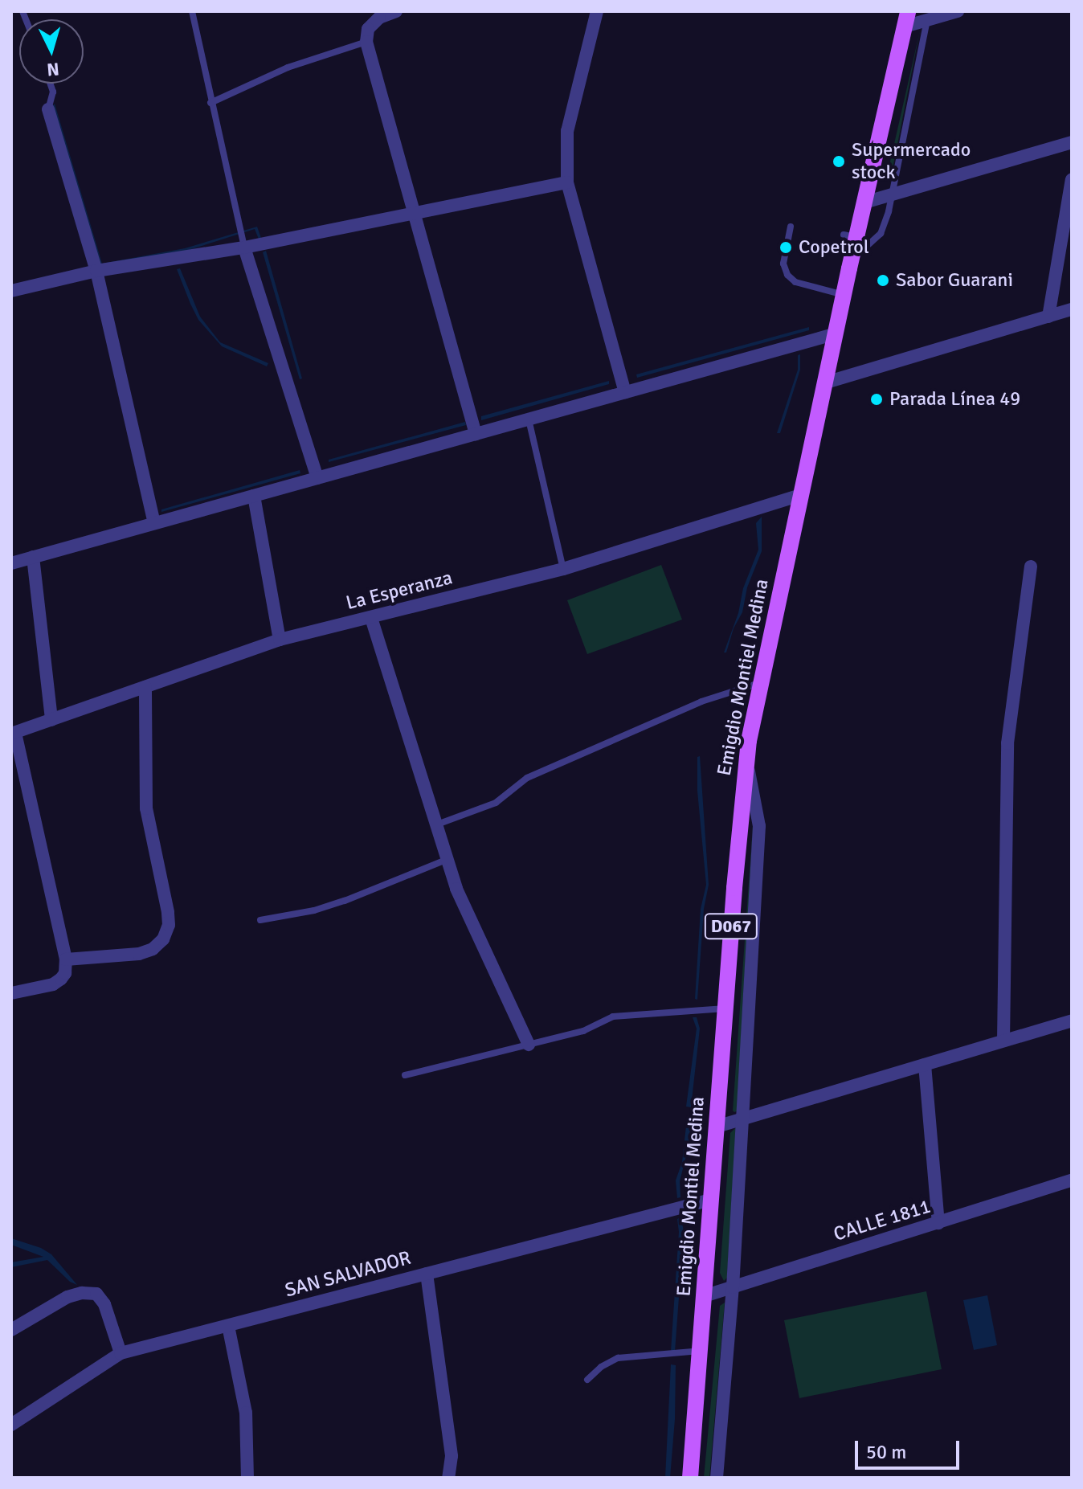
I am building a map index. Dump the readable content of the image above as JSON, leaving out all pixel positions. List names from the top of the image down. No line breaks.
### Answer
{"streets":{"main road":["Emigdio Montiel Medina","D067"],"street":["La Esperanza","CALLE 1811","SAN SALVADOR"]},"crossings":[["La Esperanza","Emigdio Montiel Medina"],["Emigdio Montiel Medina","CALLE 1811"],["Emigdio Montiel Medina","SAN SALVADOR"]],"places":["Supermercado stock","Copetrol","Sabor Guarani","Parada Línea 49"],"scale_bar":"50 m","north":"bottom"}
